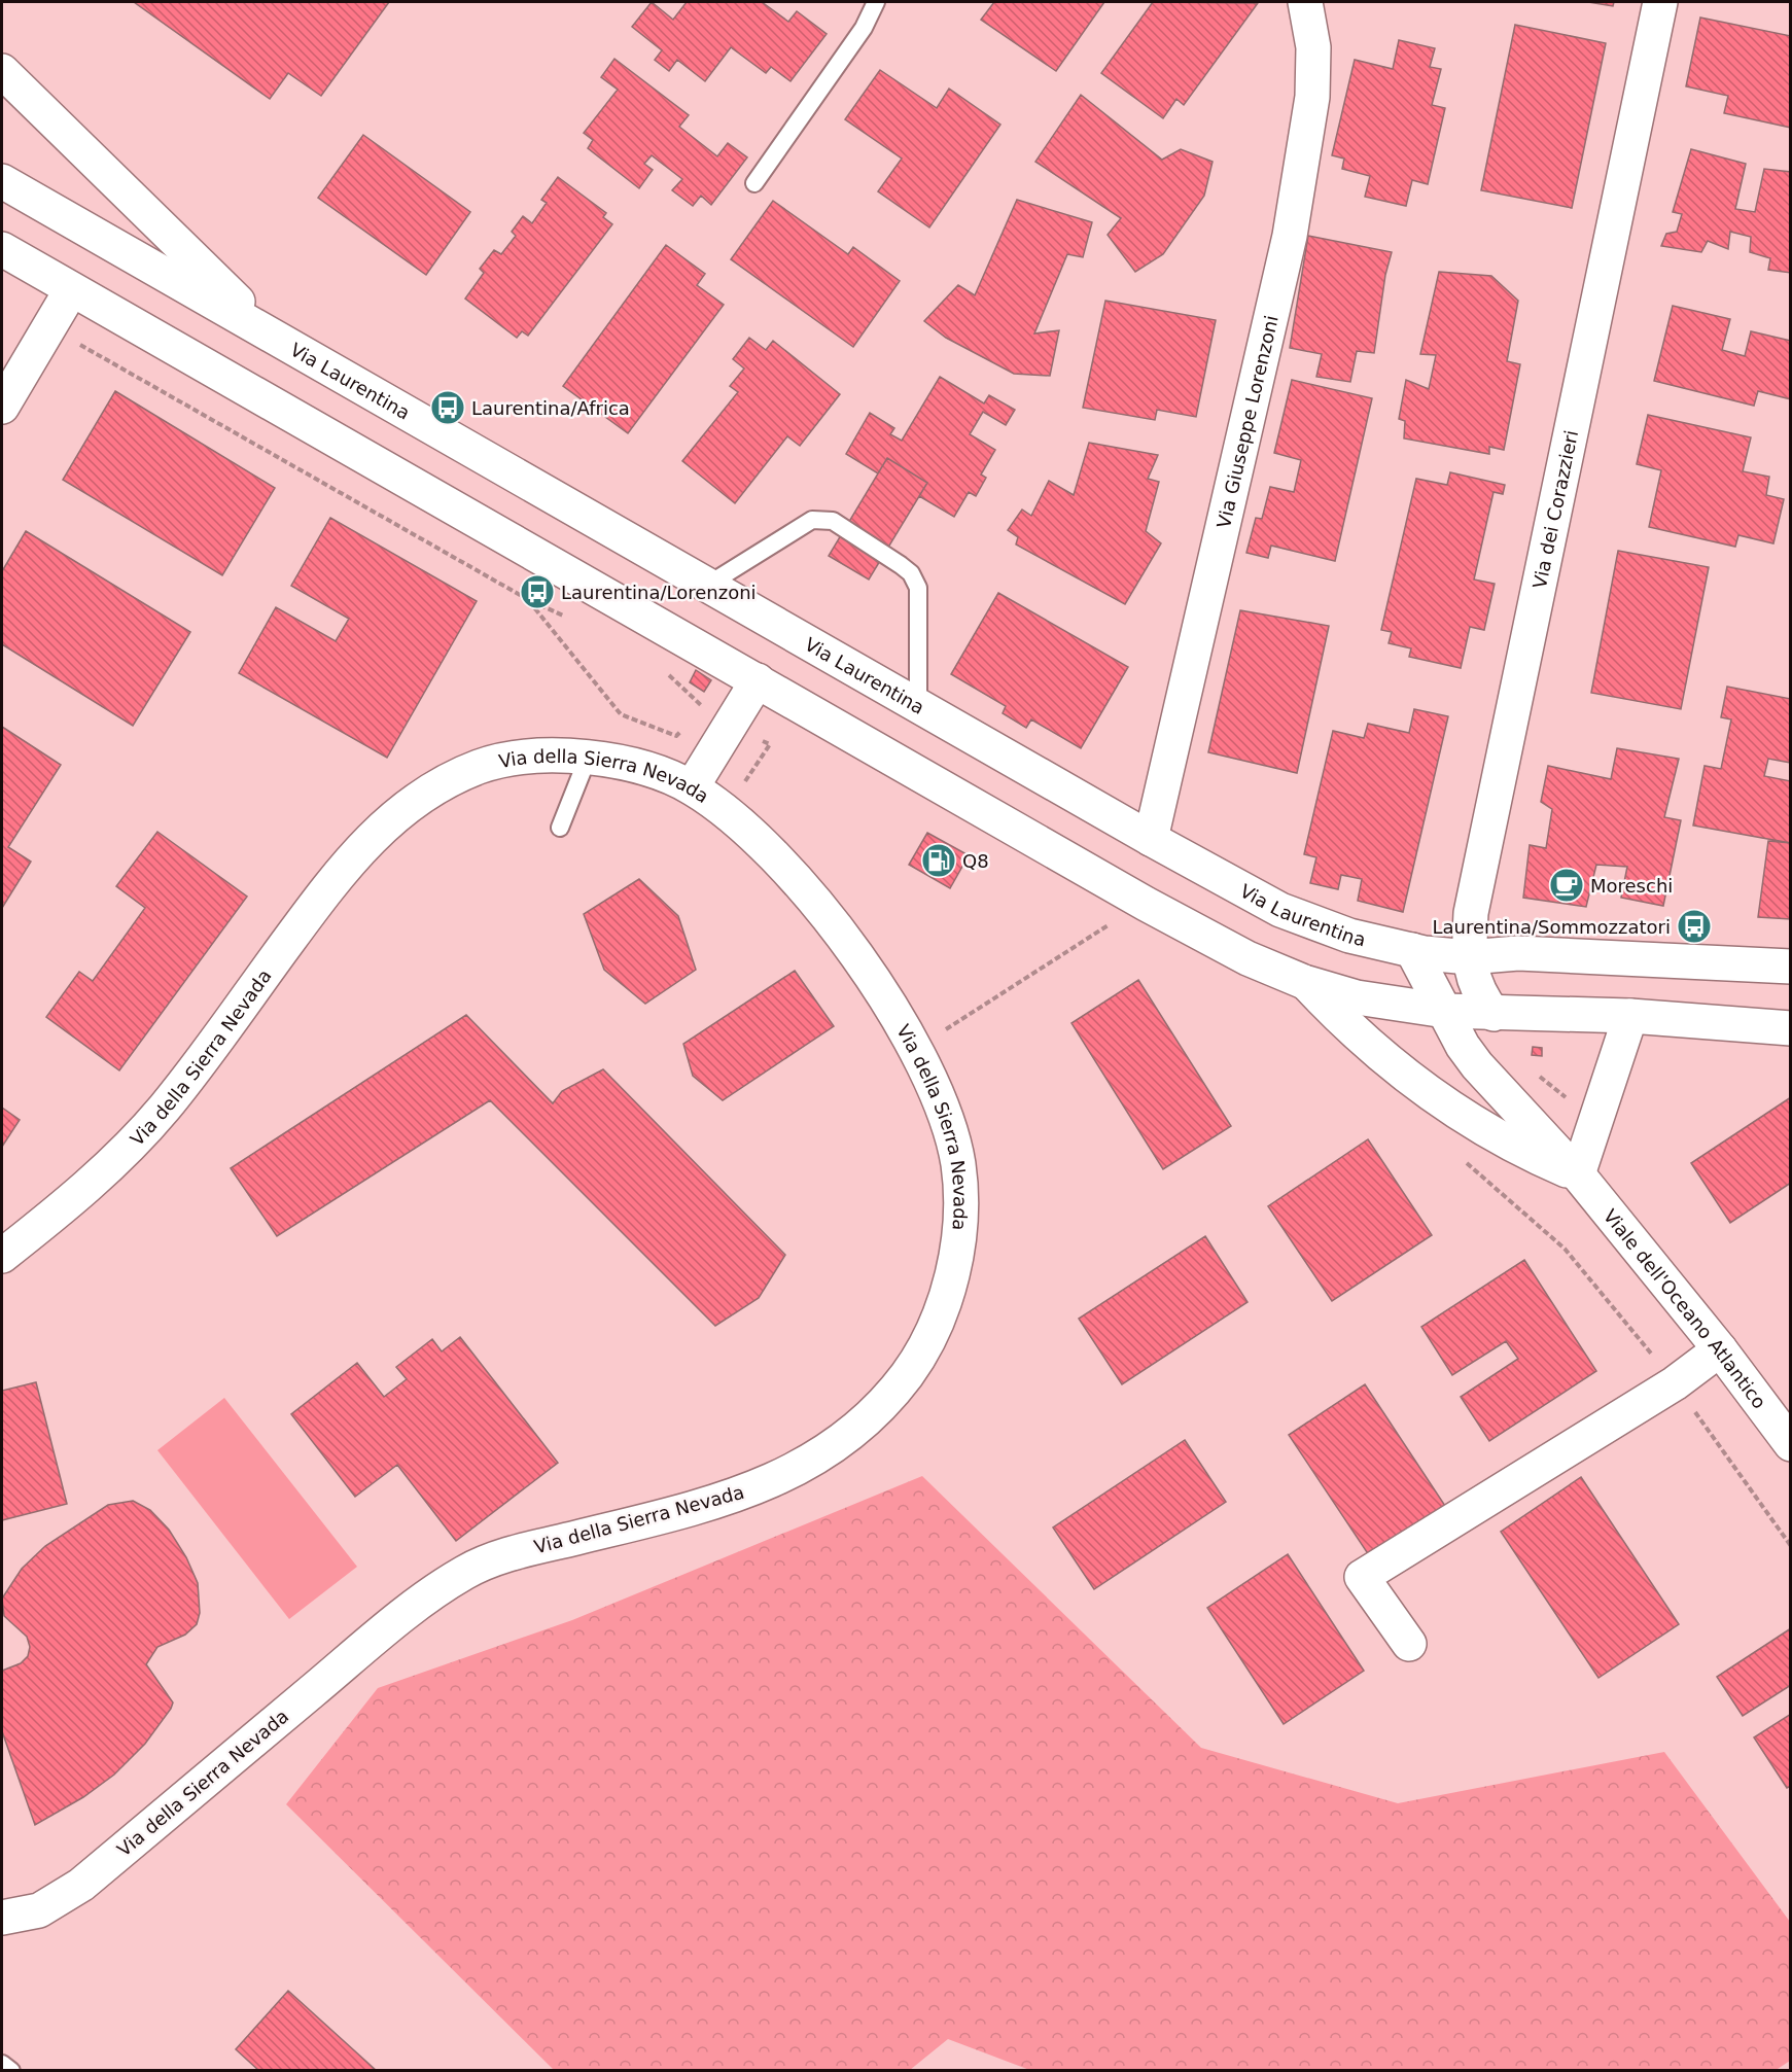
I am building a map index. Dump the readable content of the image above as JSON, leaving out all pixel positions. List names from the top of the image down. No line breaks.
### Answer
{"streets":{"main road":["Via Laurentina","Via Giuseppe Lorenzoni","Via dei Corazzieri","Via della Sierra Nevada","Viale dell'Oceano Atlantico"]},"crossings":[["Via Laurentina","Via Giuseppe Lorenzoni"],["Via Laurentina","Via dei Corazzieri"],["Via Laurentina","Viale dell'Oceano Atlantico"]],"places":{"bus stop":["Laurentina/Africa","Laurentina/Lorenzoni","Laurentina/Sommozzatori"],"fuel station":["Q8"],"cafe":["Moreschi"]}}
